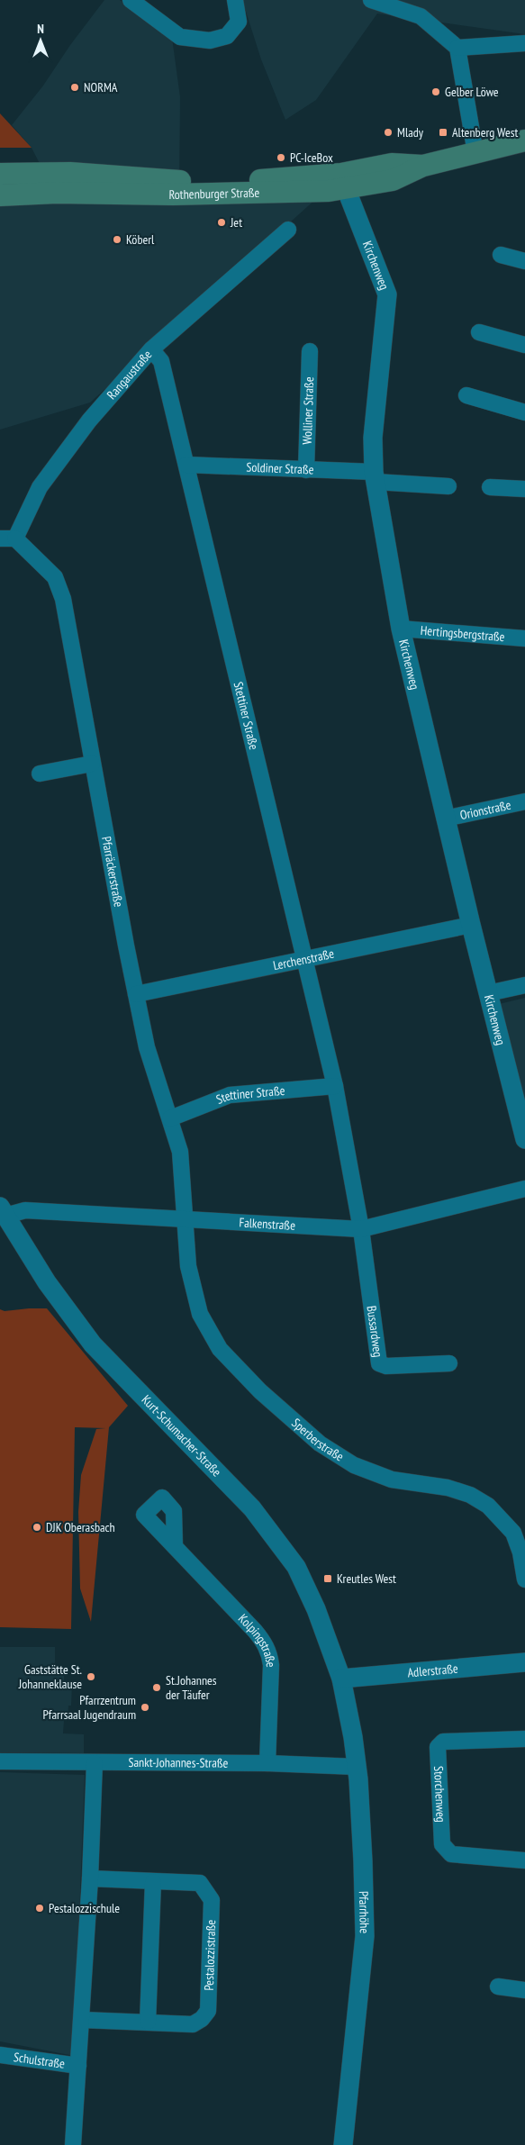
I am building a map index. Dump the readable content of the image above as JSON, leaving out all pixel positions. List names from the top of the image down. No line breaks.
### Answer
{"streets":{"main road":["Rothenburger Straße"],"street":["Kirchenweg","Rangaustraße","Wolliner Straße","Soldiner Straße","Hertingsbergstraße","Stettiner Straße","Orionstraße","Pfarräckerstraße","Lerchenstraße","Falkenstraße","Bussardweg","Kurt-Schumacher-Straße","Sperberstraße","Kolpingstraße","Adlerstraße","Sankt-Johannes-Straße","Storchenweg","Pfarrhöhe","Pestalozzistraße","Schulstraße"]},"crossings":[["Rothenburger Straße","Kirchenweg"],["Kirchenweg","Soldiner Straße"],["Kirchenweg","Hertingsbergstraße"],["Kirchenweg","Orionstraße"],["Kirchenweg","Lerchenstraße"],["Rangaustraße","Stettiner Straße"],["Rangaustraße","Pfarräckerstraße"],["Wolliner Straße","Soldiner Straße"],["Soldiner Straße","Stettiner Straße"],["Stettiner Straße","Pfarräckerstraße"],["Stettiner Straße","Lerchenstraße"],["Stettiner Straße","Falkenstraße"],["Stettiner Straße","Bussardweg"],["Pfarräckerstraße","Lerchenstraße"],["Pfarräckerstraße","Falkenstraße"],["Pfarräckerstraße","Sperberstraße"],["Falkenstraße","Bussardweg"],["Falkenstraße","Kurt-Schumacher-Straße"],["Falkenstraße","Sperberstraße"],["Kurt-Schumacher-Straße","Adlerstraße"],["Kurt-Schumacher-Straße","Pfarrhöhe"],["Kolpingstraße","Sankt-Johannes-Straße"],["Adlerstraße","Pfarrhöhe"],["Sankt-Johannes-Straße","Pfarrhöhe"]],"places":{"other":["NORMA","Gelber Löwe","Mlady","PC-IceBox","Jet","Köberl","DJK Oberasbach","Gaststätte St. Johanneklause","St.Johannes der Täufer","Pfarrzentrum Pfarrsaal Jugendraum","Pestalozzischule"],"transit":["Altenberg West","Kreutles West"]},"north":"top"}
